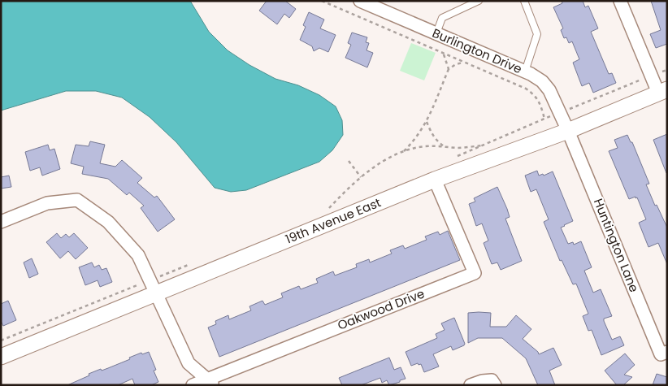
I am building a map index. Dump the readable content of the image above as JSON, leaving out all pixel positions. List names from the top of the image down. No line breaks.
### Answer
{"streets":{"street":["Burlington Drive","19th Avenue East","Huntington Lane","Oakwood Drive"]},"crossings":[["Burlington Drive","19th Avenue East"],["Burlington Drive","Huntington Lane"],["19th Avenue East","Huntington Lane"],["19th Avenue East","Oakwood Drive"]]}
